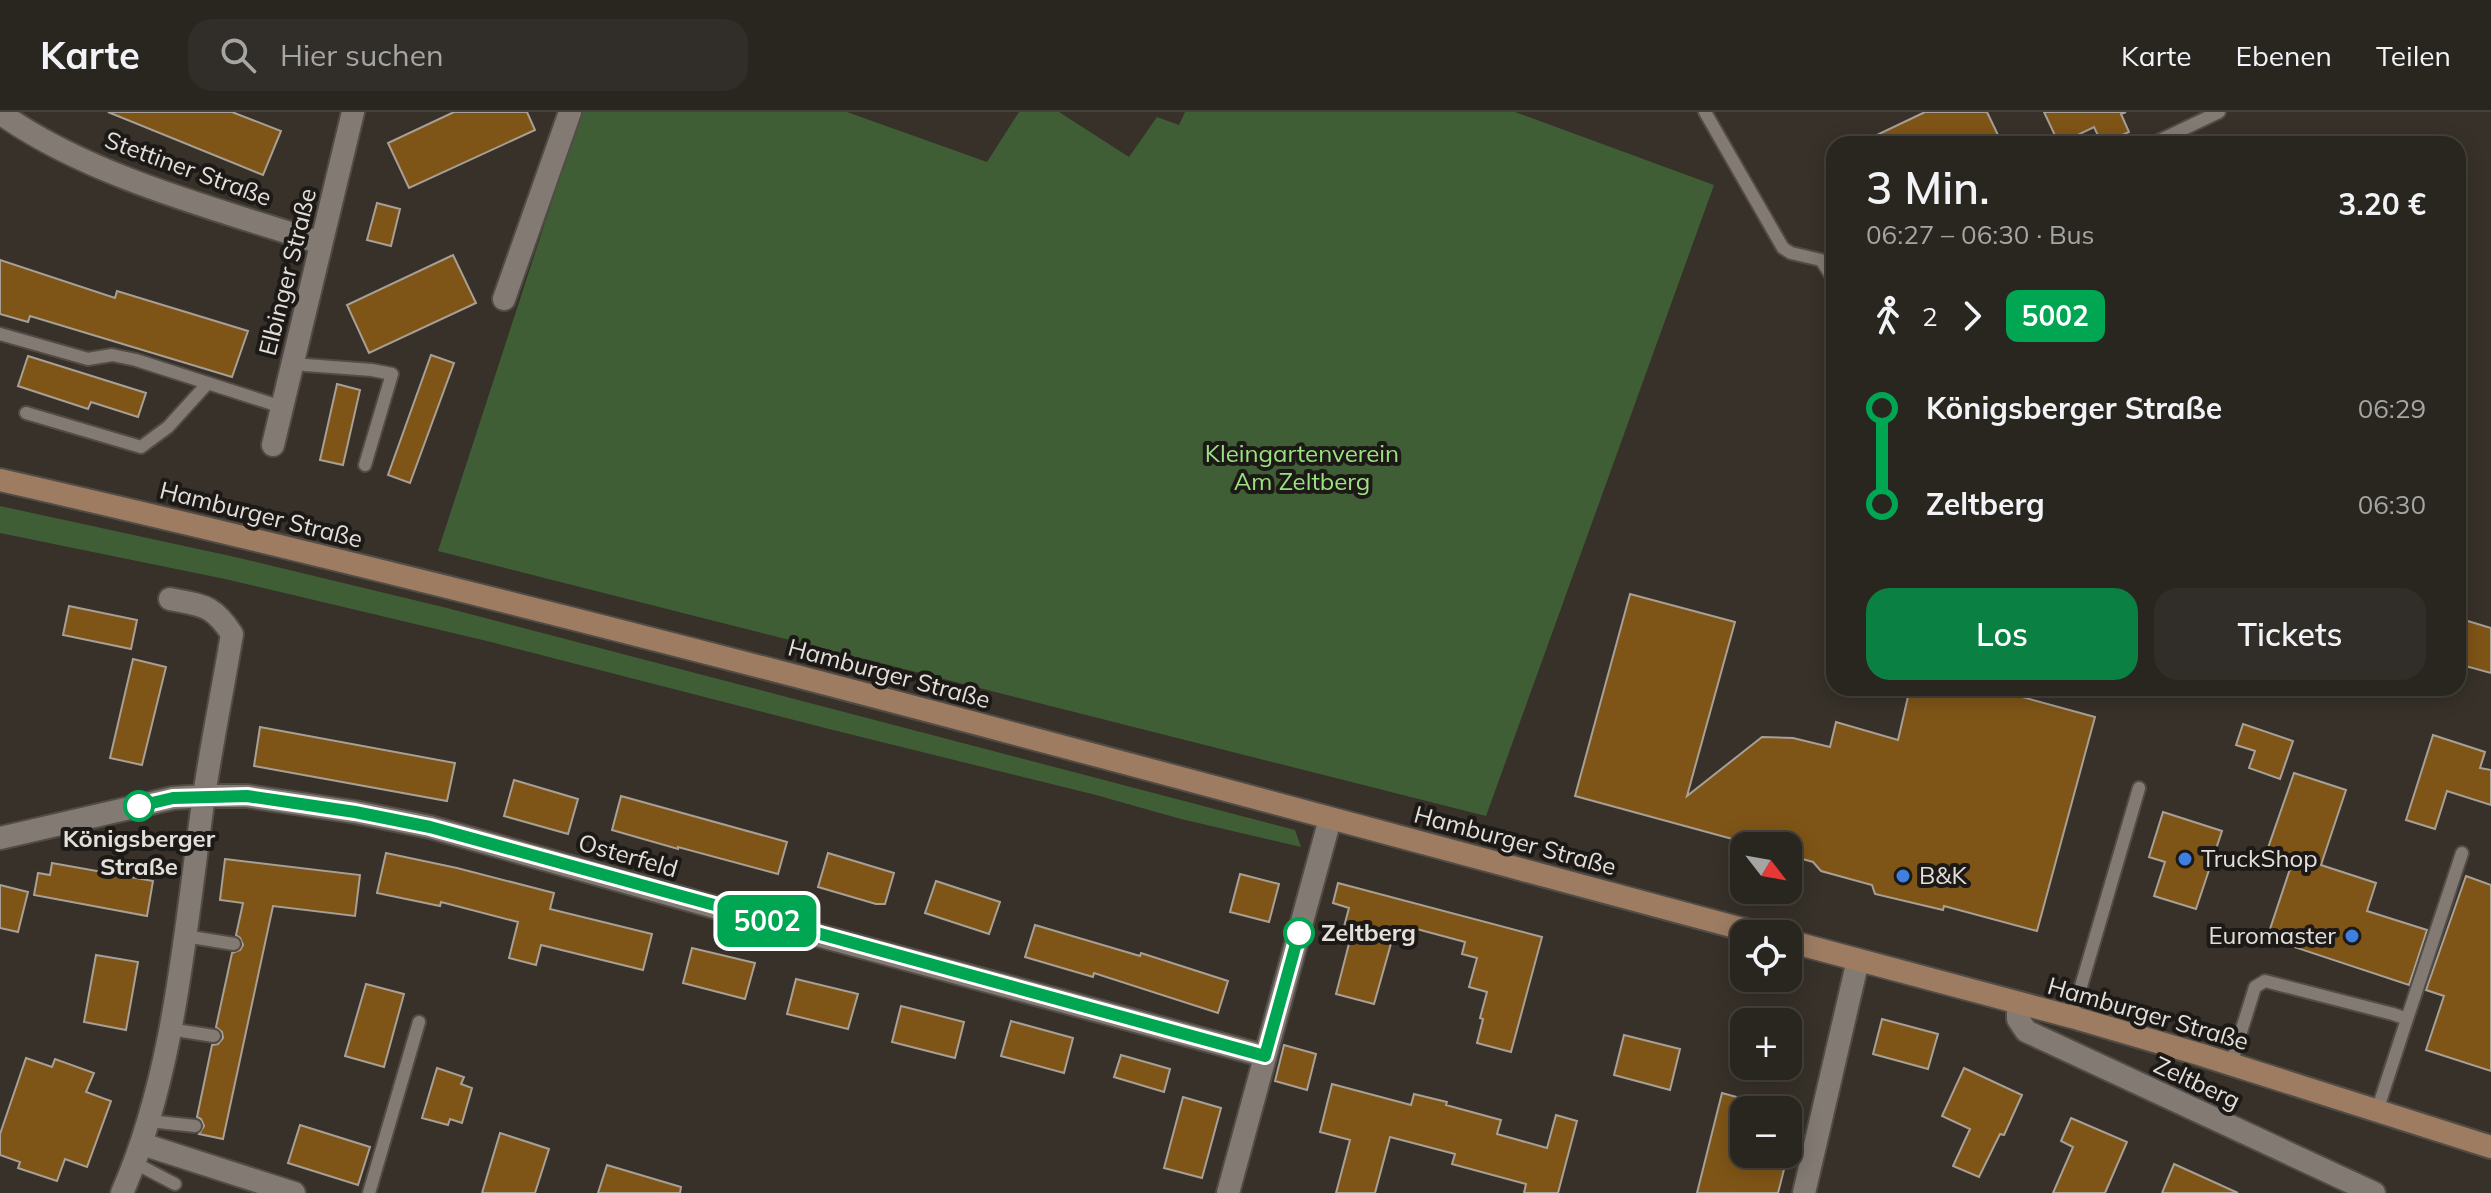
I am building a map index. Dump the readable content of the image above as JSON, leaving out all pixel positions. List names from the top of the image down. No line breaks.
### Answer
{"streets":{"main road":["Hamburger Straße"],"street":["Stettiner Straße","Elbinger Straße","Osterfeld","Zeltberg"]},"crossings":[["Stettiner Straße","Elbinger Straße"],["Hamburger Straße","Zeltberg"]],"parks":["Kleingartenverein Am Zeltberg"],"places":["Königsberger Straße","TruckShop","B&K","Zeltberg","Euromaster"],"lines":["bus line 5002"],"north":"bottom right","page":{"header":"Karte","search":"Hier suchen","nav":["Karte","Ebenen","Teilen"],"on_map":"5002","heading":["3 Min.","06:27 – 06:30 · Bus","3.20 €"],"legs":["2","5002"],"list":[{"name":"Königsberger Straße","value":"06:29"},{"name":"Zeltberg","value":"06:30"}],"buttons":["Los","Tickets"],"map_buttons":["+","−"]}}
